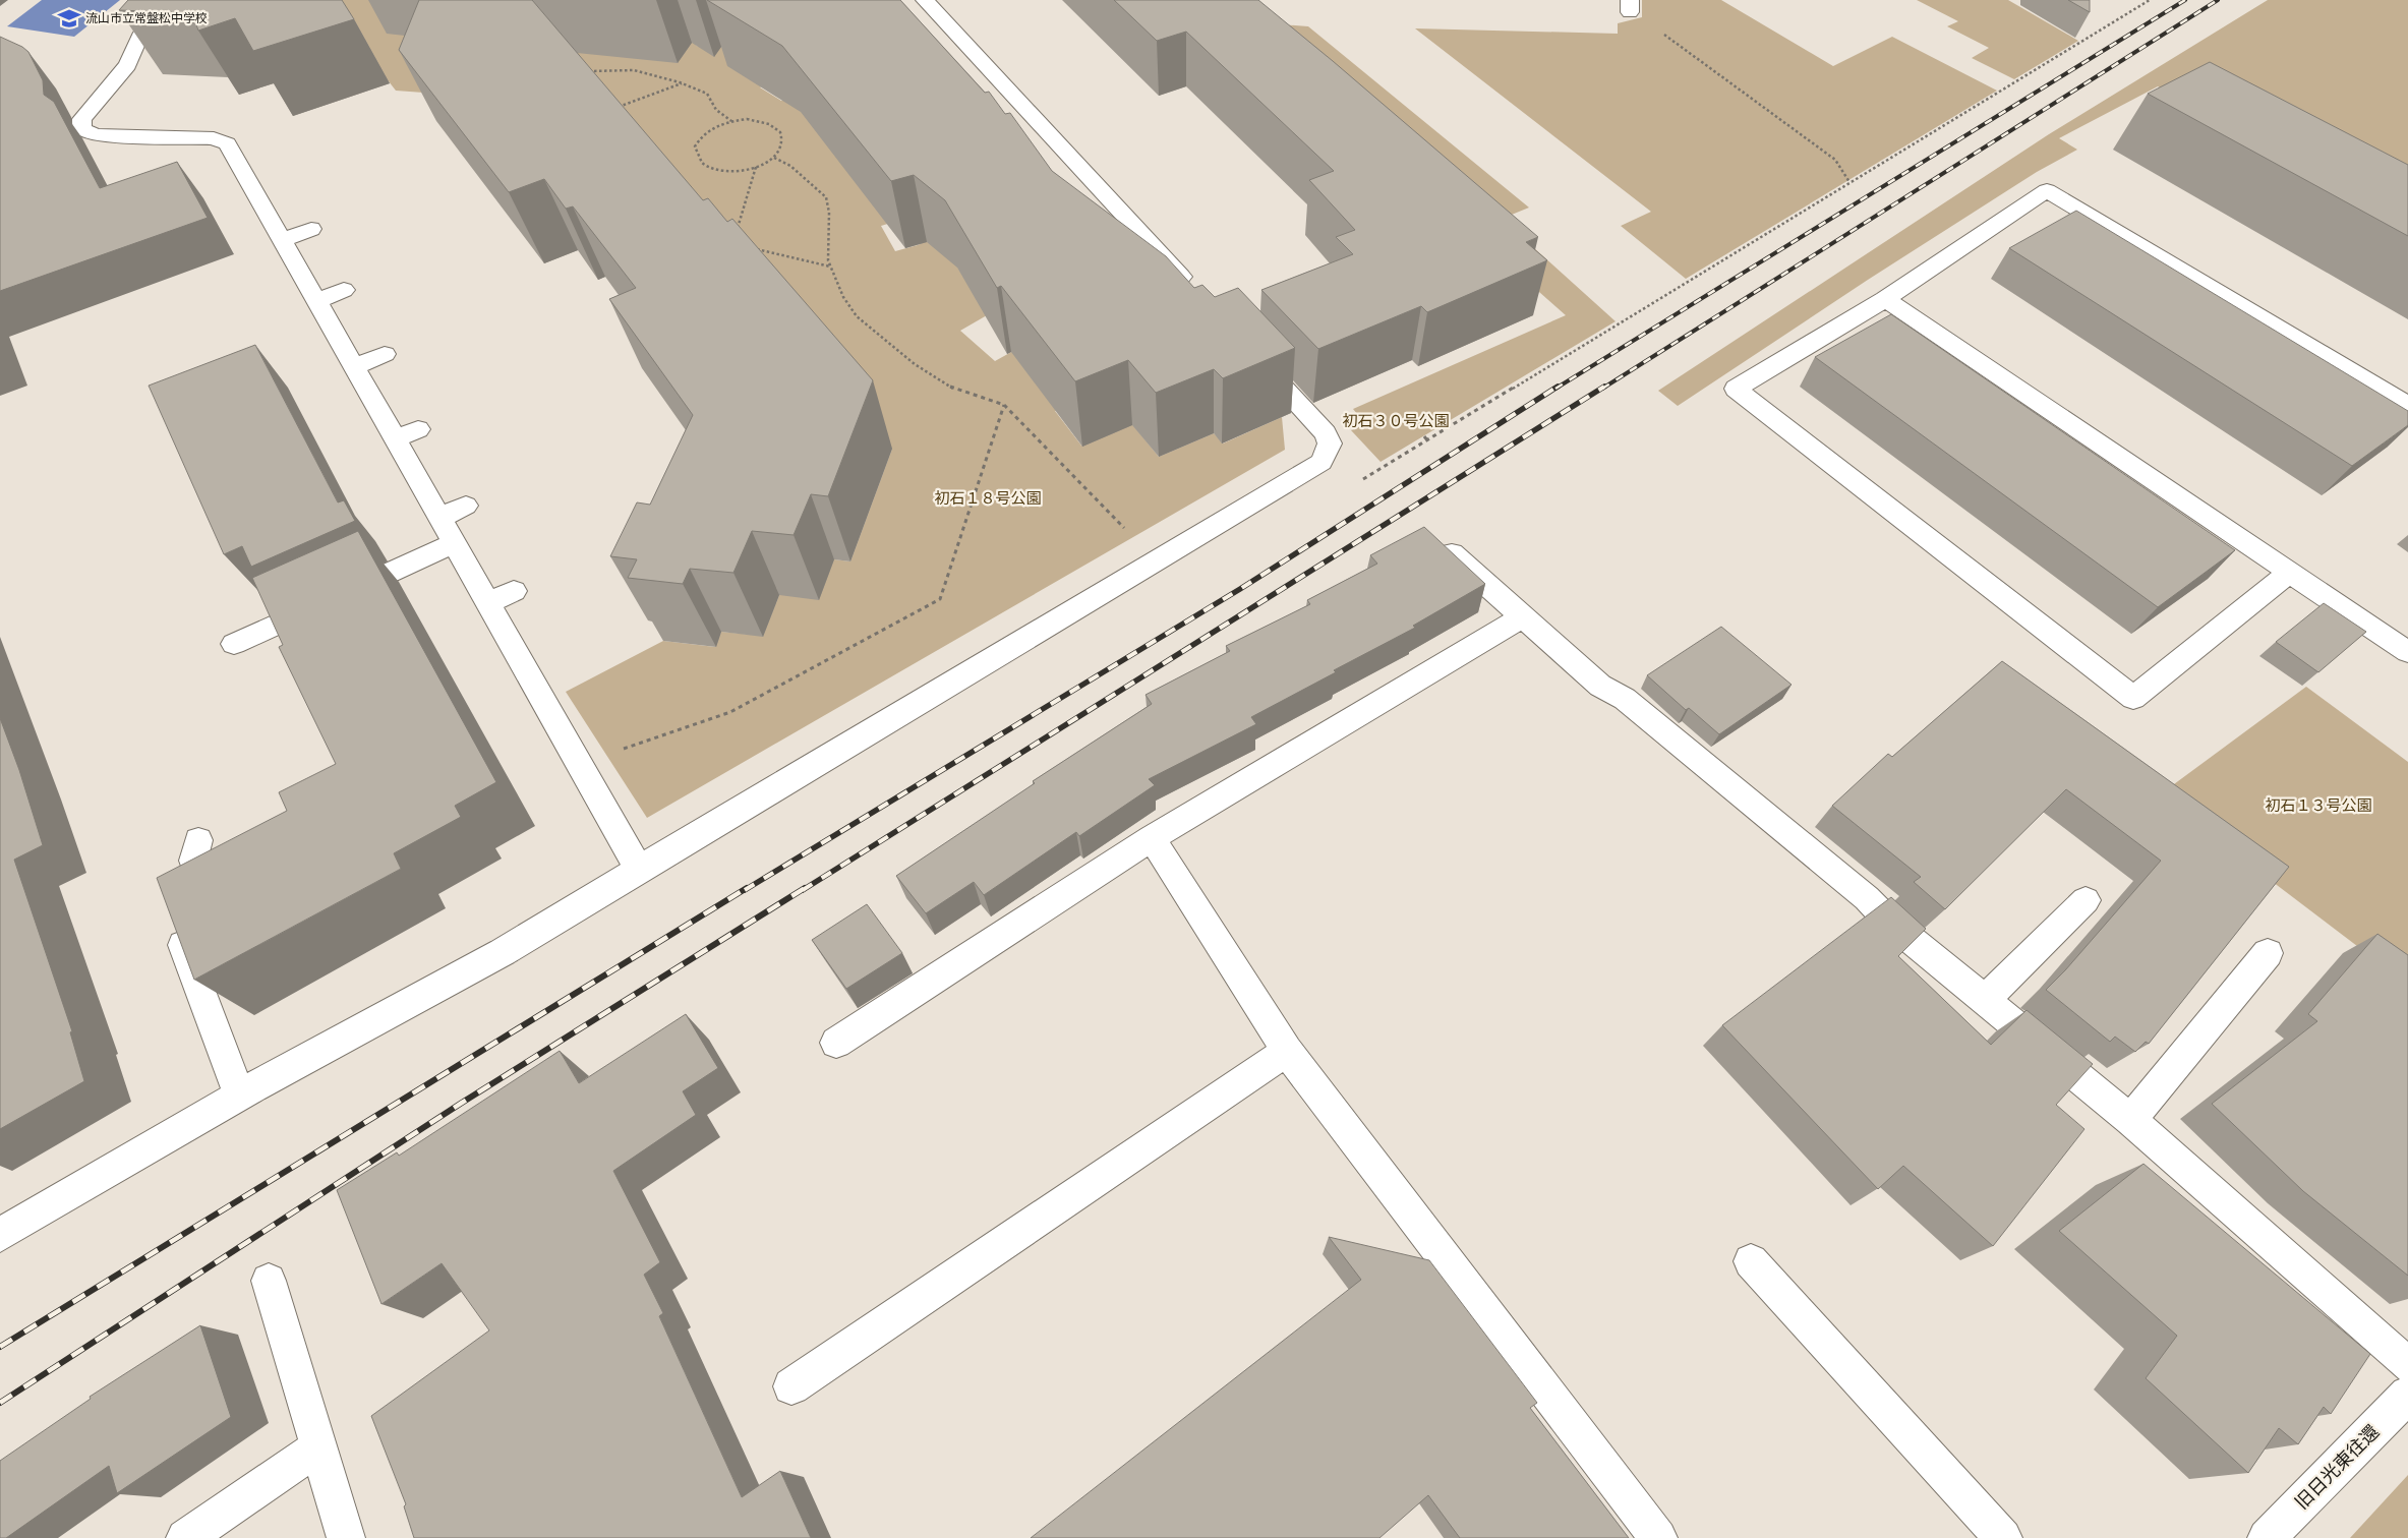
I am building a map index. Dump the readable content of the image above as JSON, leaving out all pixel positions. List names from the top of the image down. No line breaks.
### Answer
{"streets":{"street":["旧日光東往還"]},"parks":["初石３０号公園","初石１８号公園","初石１３号公園"],"places":{"school or university":["流山市立常盤松中学校"]}}
